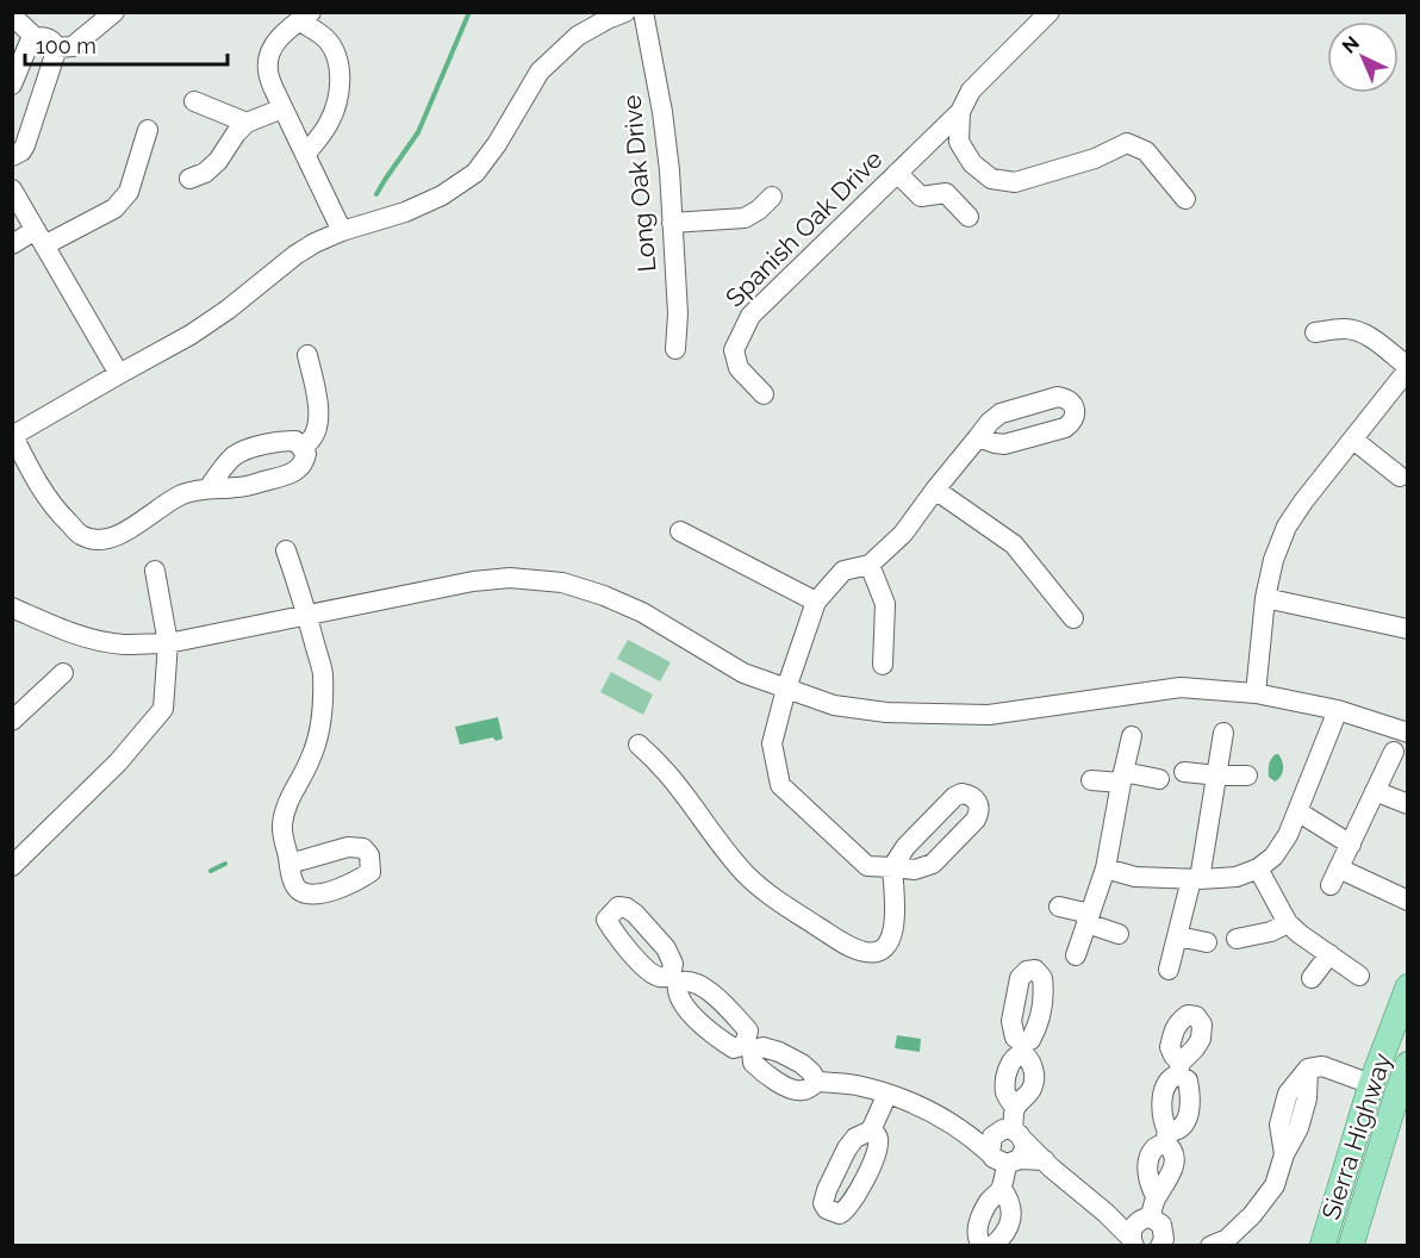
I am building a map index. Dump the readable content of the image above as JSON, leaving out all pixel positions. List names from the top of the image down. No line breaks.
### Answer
{"streets":{"main road":["Sierra Highway"],"street":["Long Oak Drive","Spanish Oak Drive"]},"scale_bar":"100 m","north":"top left"}
